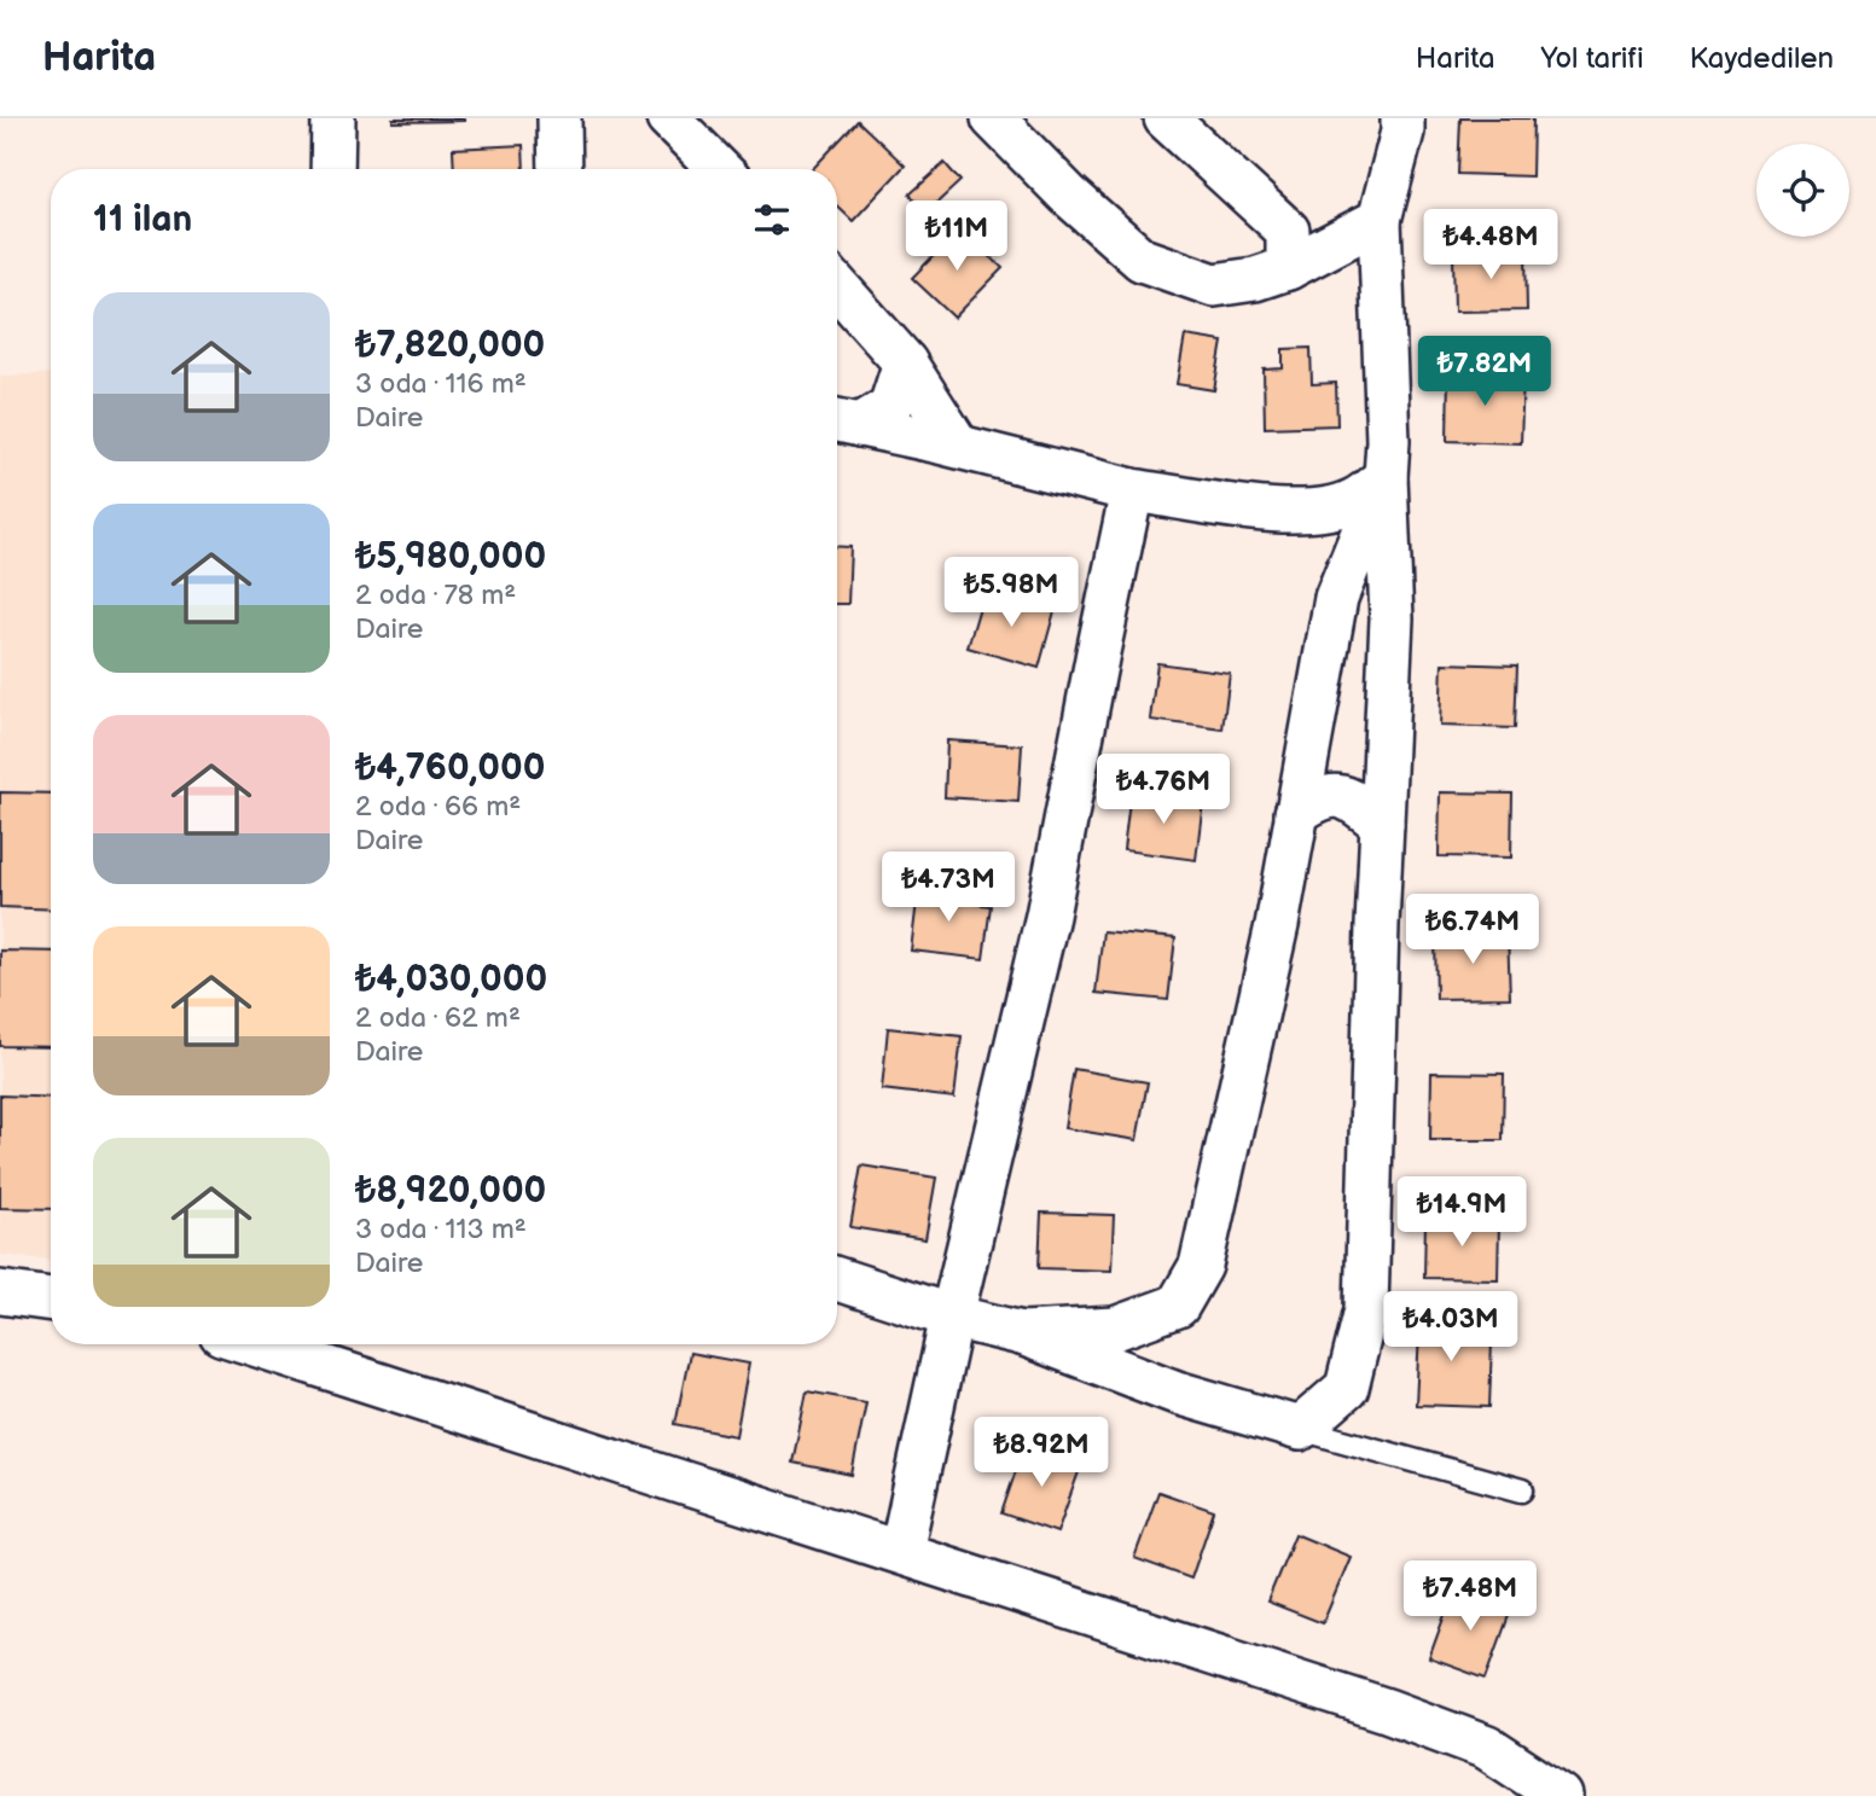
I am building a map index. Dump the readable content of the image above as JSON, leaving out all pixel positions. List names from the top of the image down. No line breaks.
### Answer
{"page":{"header":"Harita","nav":["Harita","Yol tarifi","Kaydedilen"],"heading":"11 ilan","price":["₺11M","₺4.48M","₺7.82M","₺5.98M","₺4.76M","₺4.73M","₺6.74M","₺14.9M","₺4.03M","₺8.92M","₺7.48M"],"list":[{"name":"₺7,820,000","note":"3 oda · 116 m² · Daire"},{"name":"₺5,980,000","note":"2 oda · 78 m² · Daire"},{"name":"₺4,760,000","note":"2 oda · 66 m² · Daire"},{"name":"₺4,030,000","note":"2 oda · 62 m² · Daire"},{"name":"₺8,920,000","note":"3 oda · 113 m² · Daire"}]}}
